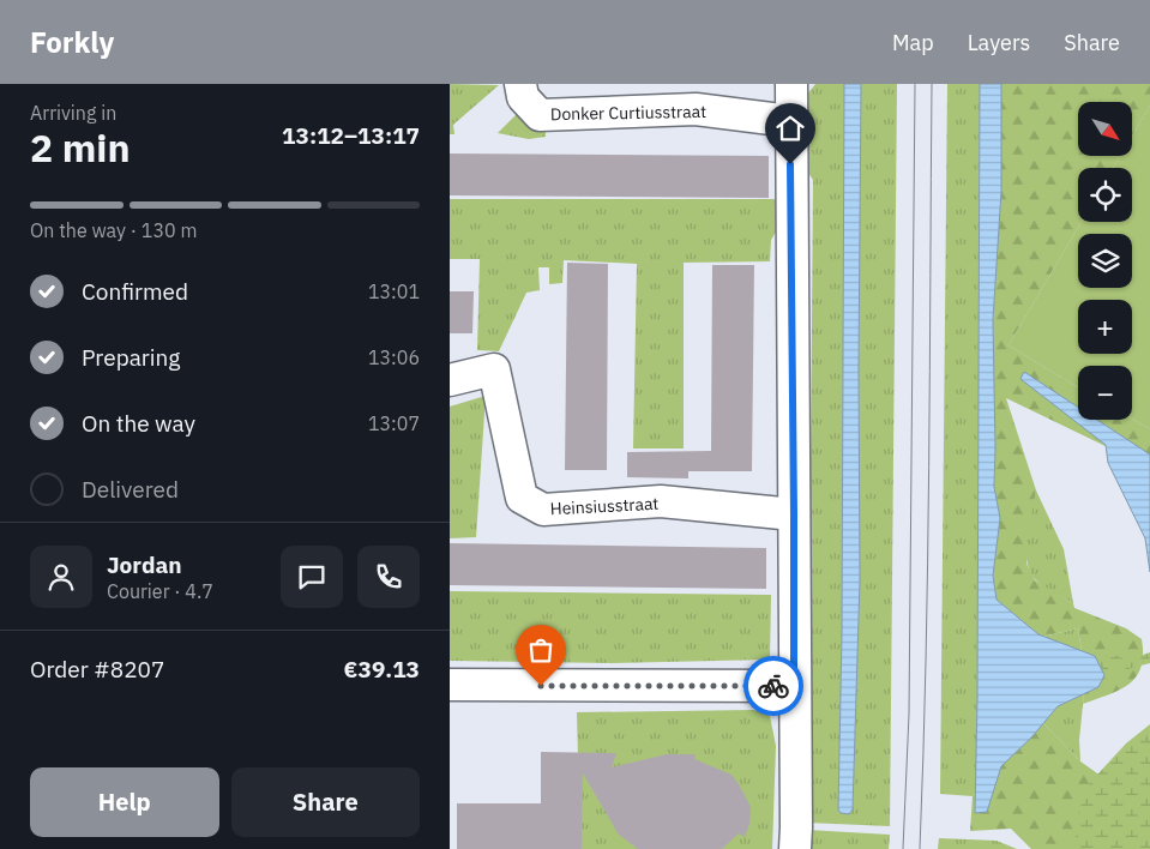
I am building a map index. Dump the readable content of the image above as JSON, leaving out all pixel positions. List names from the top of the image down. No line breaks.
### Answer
{"streets":{"street":["Donker Curtiusstraat","Heinsiusstraat"]},"north":"bottom right","page":{"header":"Forkly","nav":["Map","Layers","Share"],"heading":["2 min","Arriving in","13:12–13:17"],"panel":["Jordan","Courier · 4.7","Order #8207","€39.13"],"map_buttons":["+","−"],"bar":"On the way · 130 m","list":[["Confirmed","13:01"],["Preparing","13:06"],["On the way","13:07"],"Delivered"],"buttons":["Help","Share"]}}
